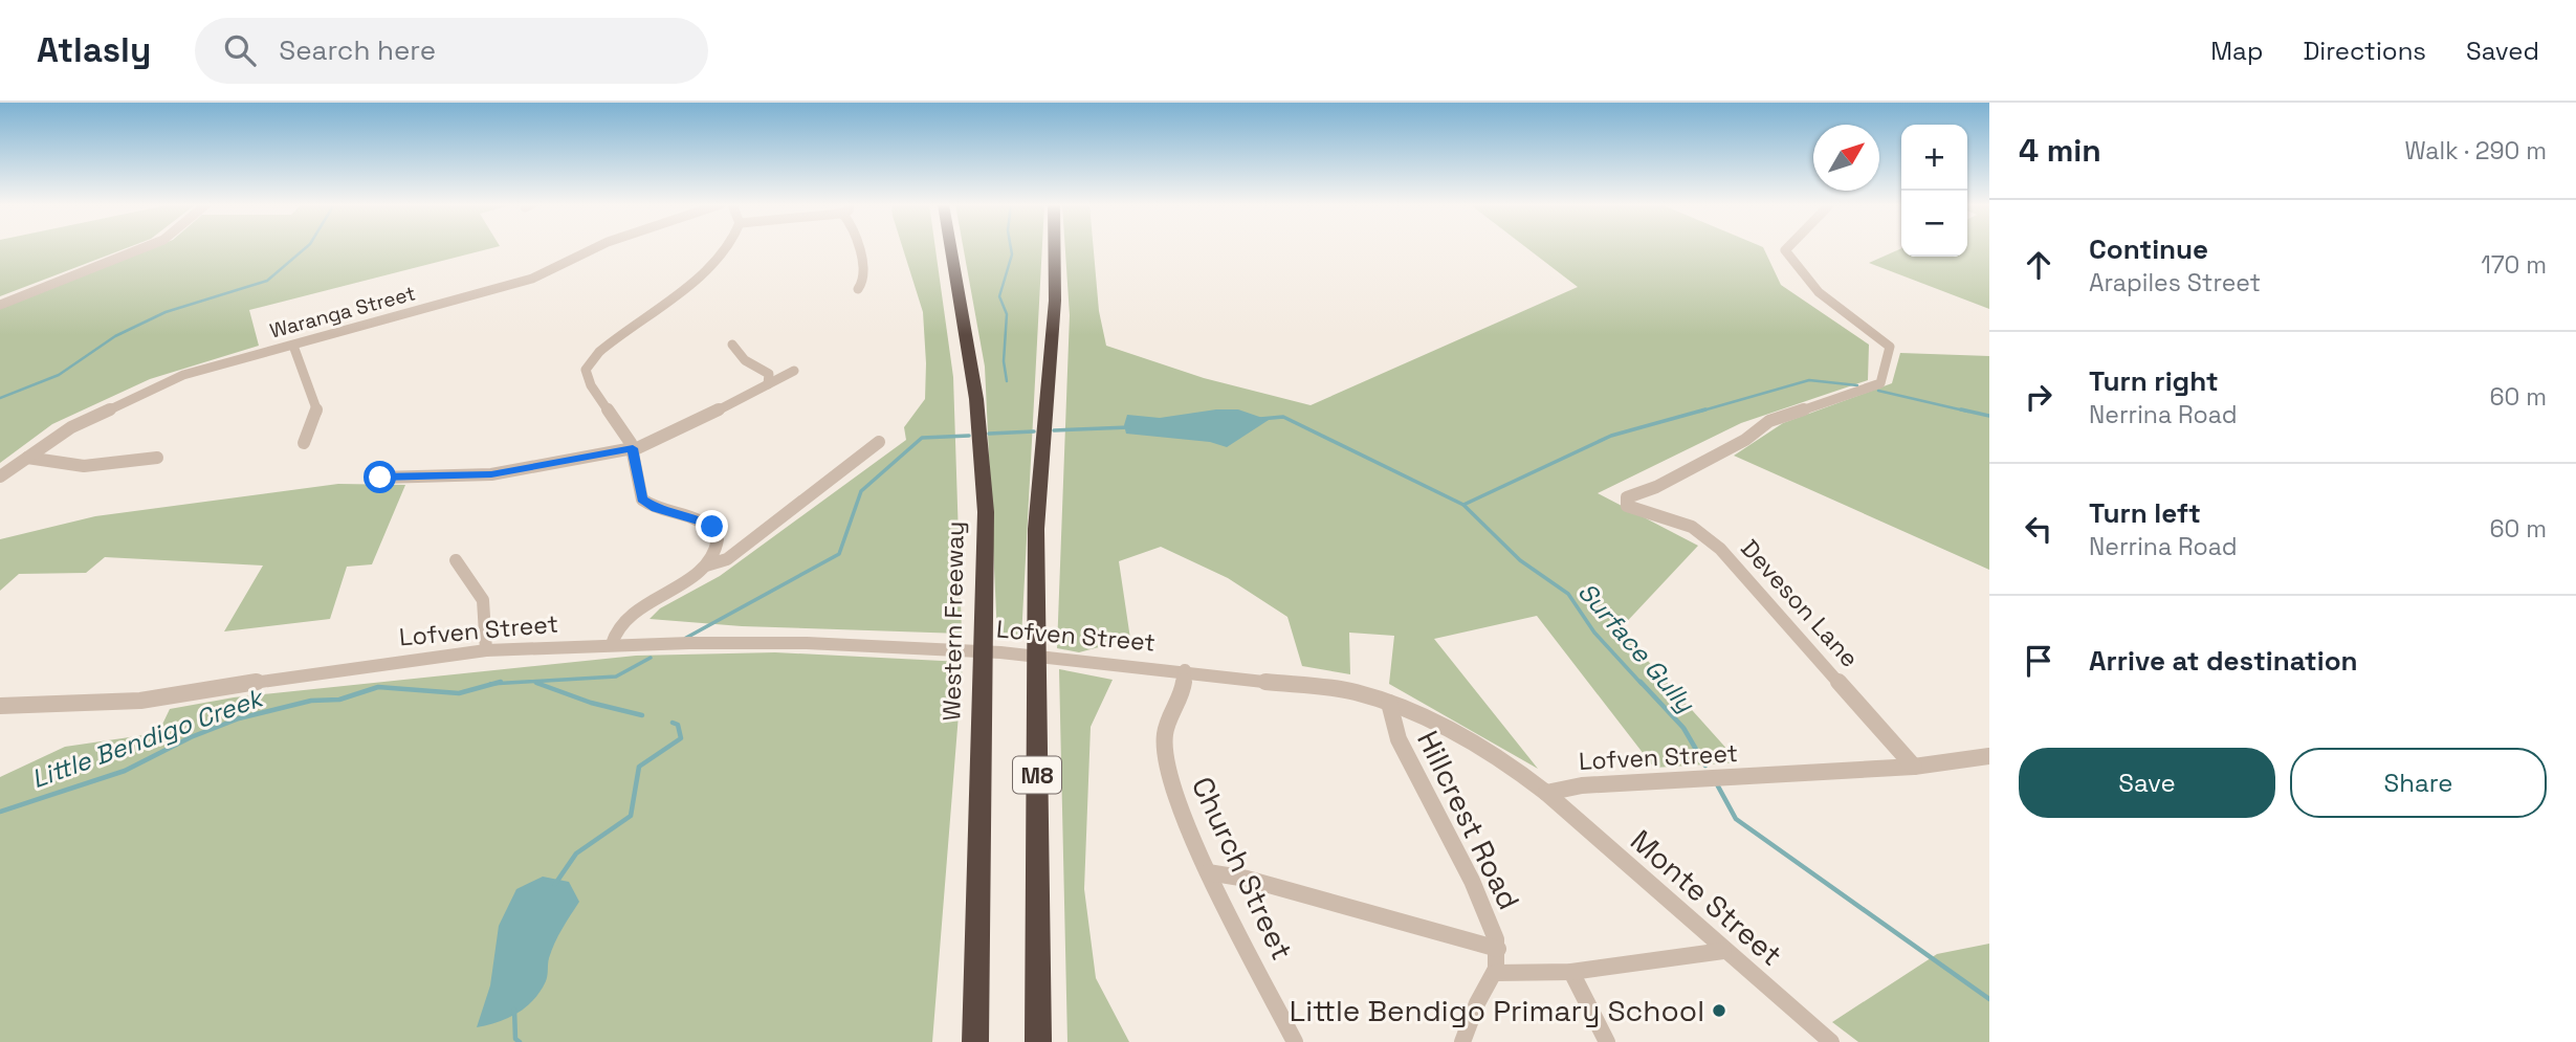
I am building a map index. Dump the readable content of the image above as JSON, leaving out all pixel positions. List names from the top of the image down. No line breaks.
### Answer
{"streets":{"highway":["Western Freeway","M8"],"street":["Waranga Street","Deveson Lane","Lofven Street","Hillcrest Road","Church Street","Monte Street"]},"crossings":[["Deveson Lane","Lofven Street"],["Lofven Street","Hillcrest Road"],["Lofven Street","Church Street"],["Lofven Street","Monte Street"]],"water":["Surface Gully","Little Bendigo Creek"],"places":["Little Bendigo Primary School"],"north":"top right","page":{"header":"Atlasly","search":"Search here","nav":["Map","Directions","Saved"],"heading":["4 min","Walk · 290 m"],"map_buttons":["+","−"],"list":[["Continue","Arapiles Street","170 m"],["Turn right","Nerrina Road","60 m"],["Turn left","Nerrina Road","60 m"],"Arrive at destination"],"buttons":["Save","Share"]}}
